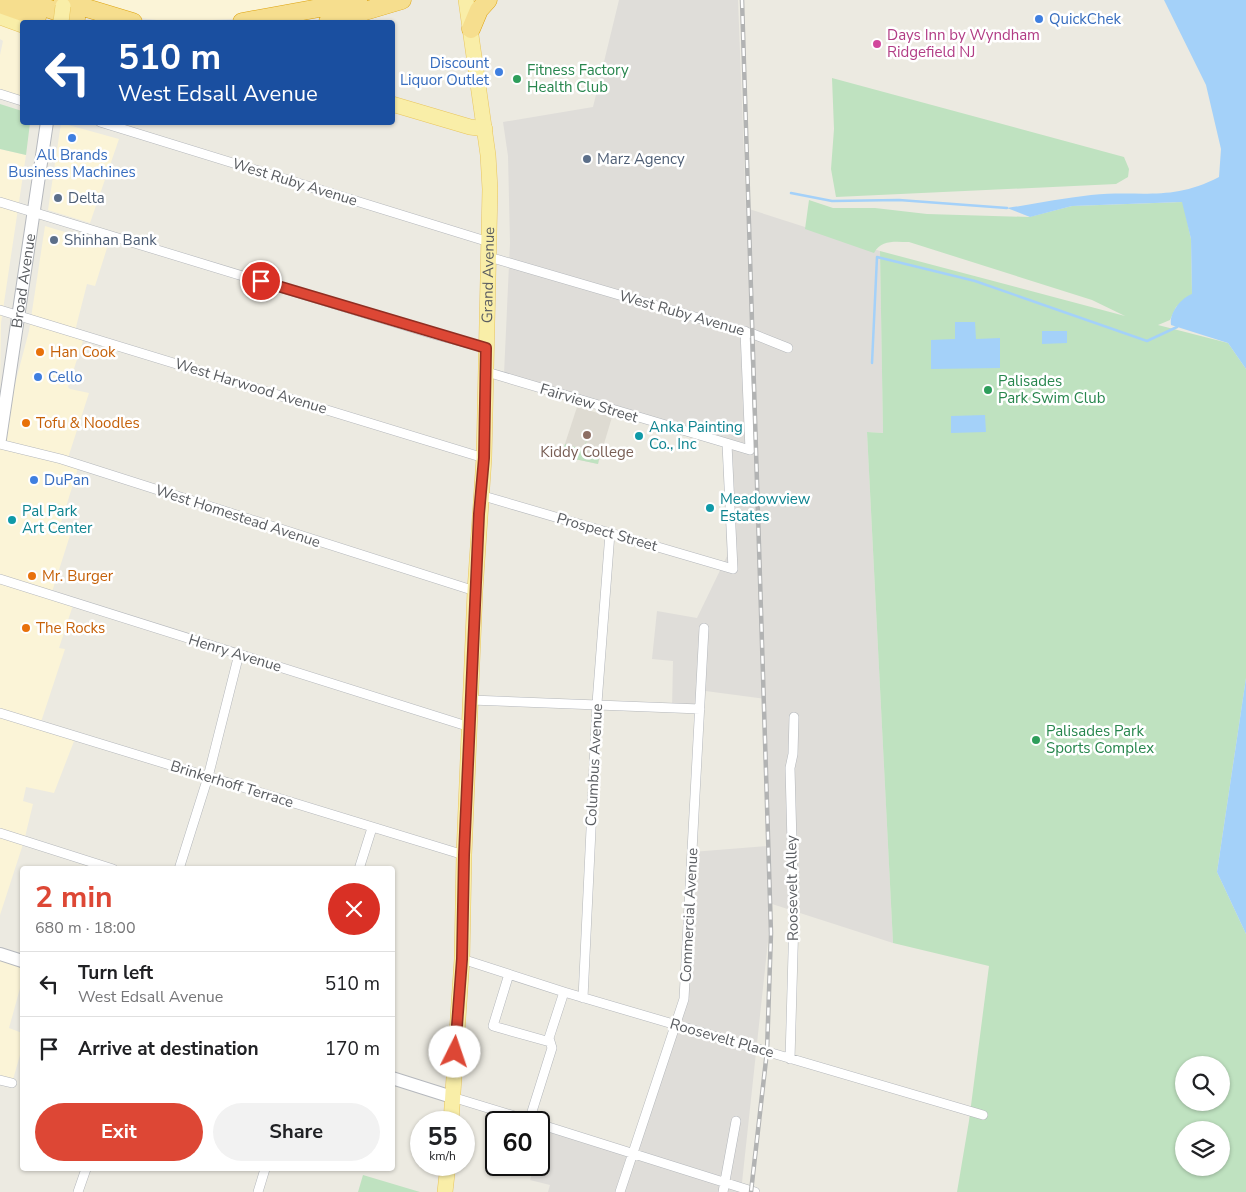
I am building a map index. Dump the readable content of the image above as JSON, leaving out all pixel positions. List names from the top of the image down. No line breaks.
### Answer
{"streets":{"main road":["Grand Avenue","Broad Avenue"],"street":["West Ruby Avenue","West Harwood Avenue","Fairview Street","West Homestead Avenue","Prospect Street","Henry Avenue","Columbus Avenue","Brinkerhoff Terrace","Roosevelt Alley","Commercial Avenue","Roosevelt Place"]},"crossings":[["West Ruby Avenue","Grand Avenue"],["West Ruby Avenue","Fairview Street"],["Grand Avenue","West Harwood Avenue"],["Grand Avenue","Fairview Street"],["Grand Avenue","West Homestead Avenue"],["Grand Avenue","Prospect Street"],["Grand Avenue","Henry Avenue"],["Grand Avenue","Brinkerhoff Terrace"],["Grand Avenue","Roosevelt Place"],["Broad Avenue","West Harwood Avenue"],["Fairview Street","Prospect Street"],["Prospect Street","Columbus Avenue"],["Columbus Avenue","Roosevelt Place"],["Roosevelt Alley","Roosevelt Place"],["Commercial Avenue","Roosevelt Place"]],"places":["QuickChek","Days Inn by Wyndham Ridgefield NJ","Discount Liquor Outlet","Fitness Factory Health Club","All Brands Business Machines","Marz Agency","Delta","Shinhan Bank","Han Cook","Cello","Palisades Park Swim Club","Tofu & Noodles","Kiddy College","Anka Painting Co., Inc","DuPan","Meadowview Estates","Pal Park Art Center","Mr. Burger","The Rocks","Palisades Park Sports Complex"],"page":{"turn":["510 m","West Edsall Avenue"],"heading":["2 min","680 m · 18:00"],"list":[{"name":"Turn left","note":"West Edsall Avenue","value":"510 m"},{"name":"Arrive at destination","value":"170 m"}],"buttons":["Exit","Share"],"speed":"55 km/h","limit":"60"}}
